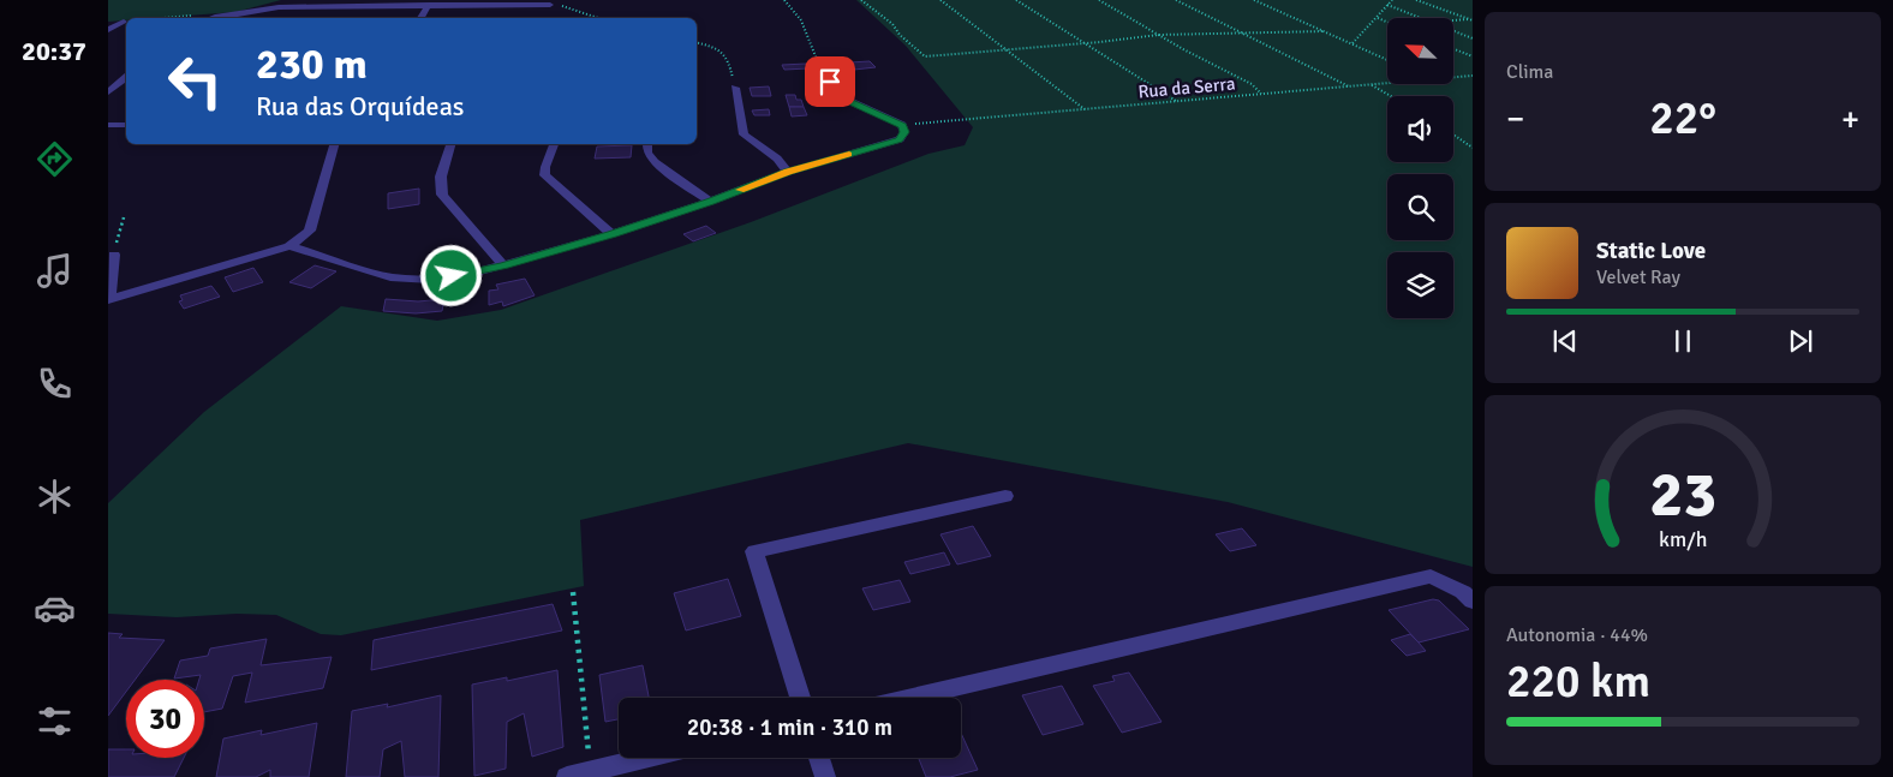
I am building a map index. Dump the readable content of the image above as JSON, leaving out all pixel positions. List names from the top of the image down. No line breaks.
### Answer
{"streets":{"path":["Rua da Serra"]},"north":"top left","page":{"tabs":"20:37","tile":["Clima",["Autonomia · 44%","220 km"]],"turn":["230 m","Rua das Orquídeas"],"heat":["−","22°","+"],"song":["Static Love","Velvet Ray"],"limit":"30","trip":"20:38 · 1 min · 310 m","gauge":["23","km/h"]}}
